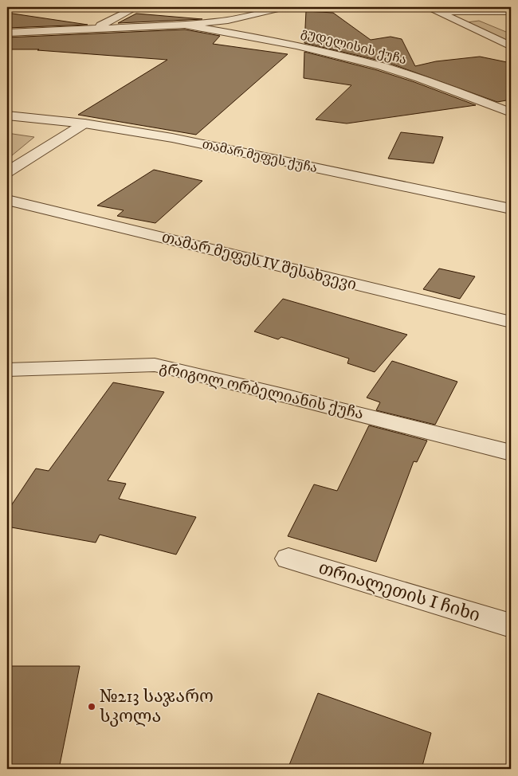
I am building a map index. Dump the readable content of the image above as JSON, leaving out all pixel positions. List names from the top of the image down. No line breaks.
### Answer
{"streets":{"street":["გუდელისის ქუჩა","თამარ მეფეს ქუჩა","თამარ მეფეს IV შესახვევი","გრიგოლ ორბელიანის ქუჩა","თრიალეთის I ჩიხი"]},"places":["№213 საჯარო სკოლა"]}
